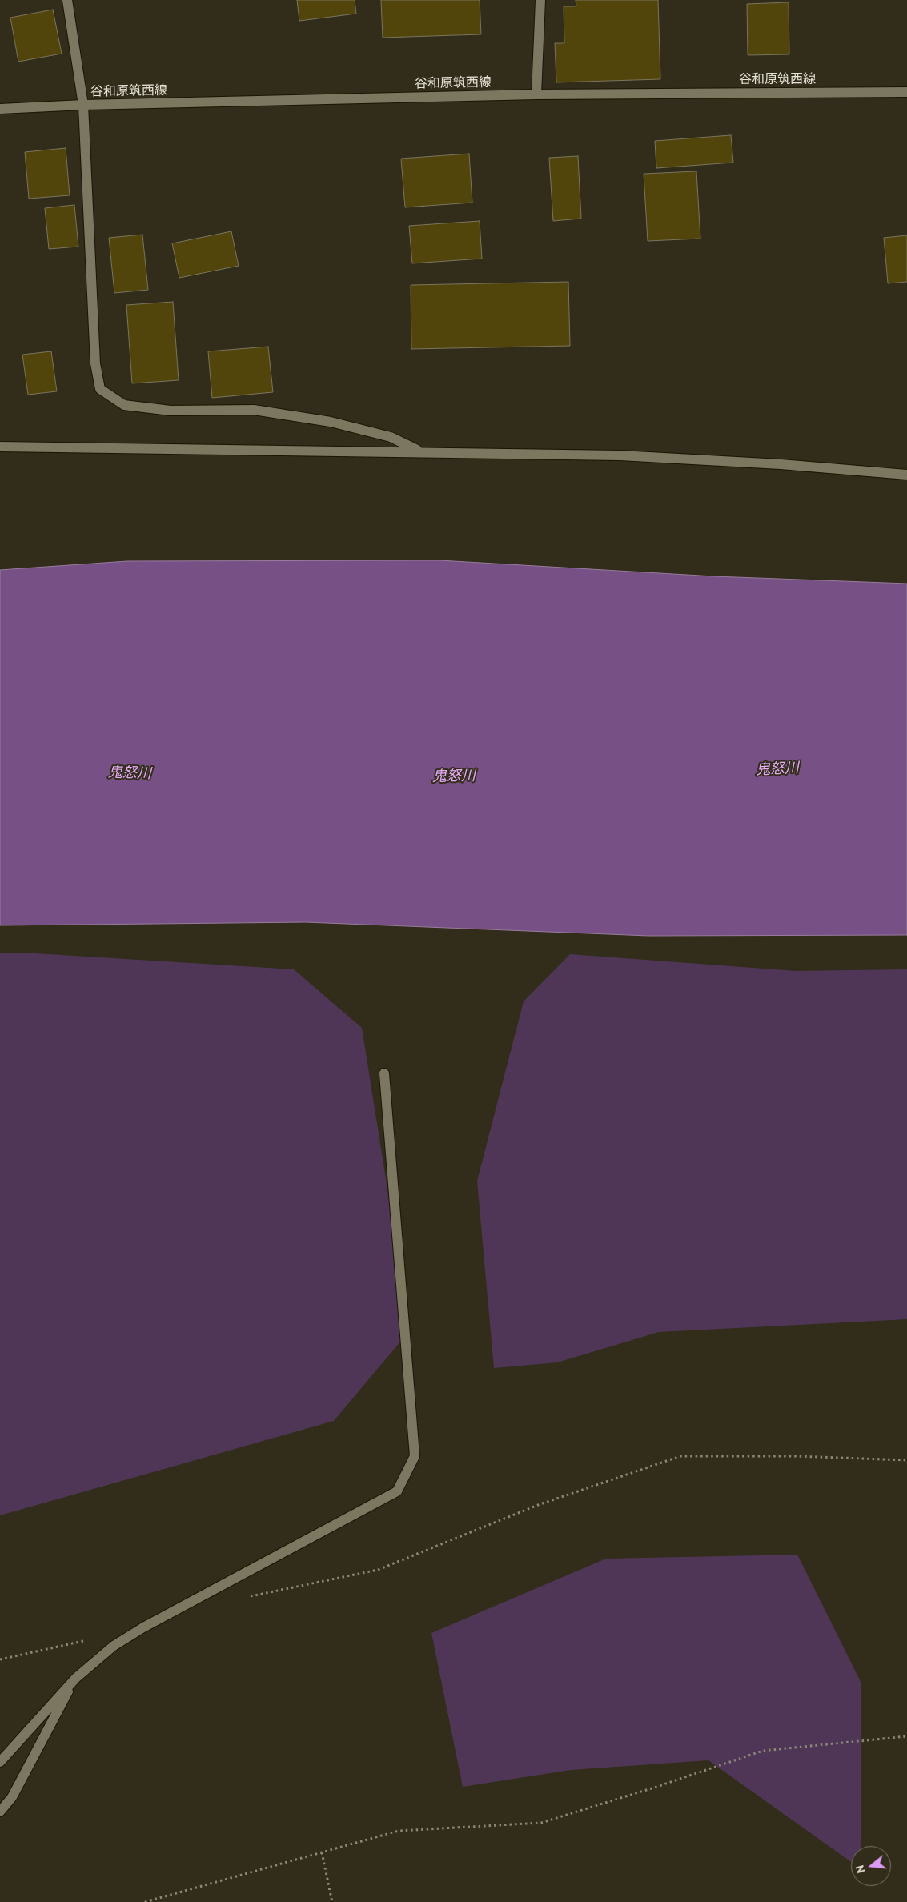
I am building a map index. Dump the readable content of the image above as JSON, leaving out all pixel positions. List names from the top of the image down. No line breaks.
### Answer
{"streets":{"street":["谷和原筑西線"]},"water":["鬼怒川"],"north":"left"}
